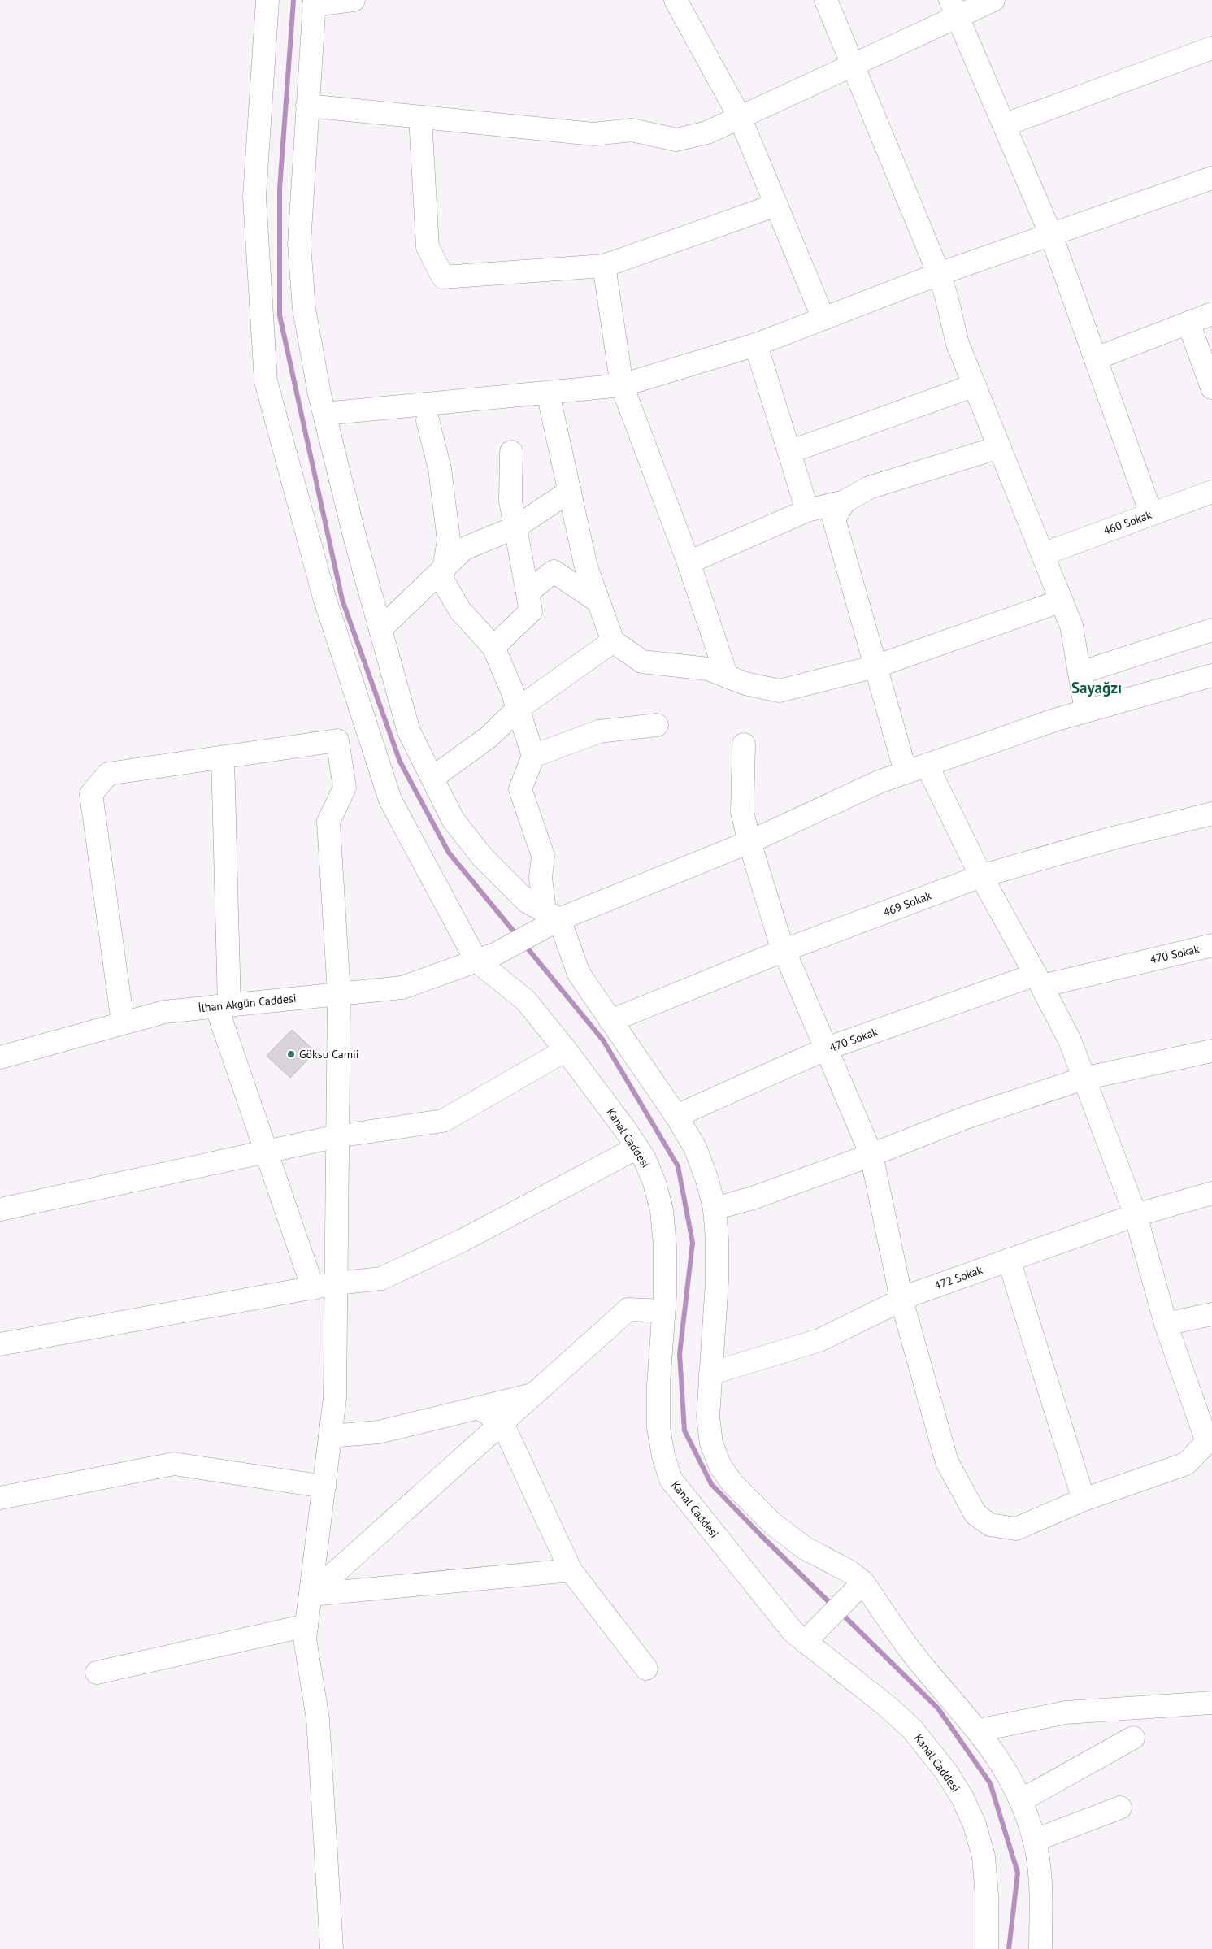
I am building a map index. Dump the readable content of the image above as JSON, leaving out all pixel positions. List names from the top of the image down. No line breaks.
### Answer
{"streets":{"street":["460 Sokak","469 Sokak","470 Sokak","İlhan Akgün Caddesi","Kanal Caddesi","472 Sokak"]},"crossings":[["İlhan Akgün Caddesi","Kanal Caddesi"]],"districts":["Sayağzı"],"places":["Göksu Camii"]}
